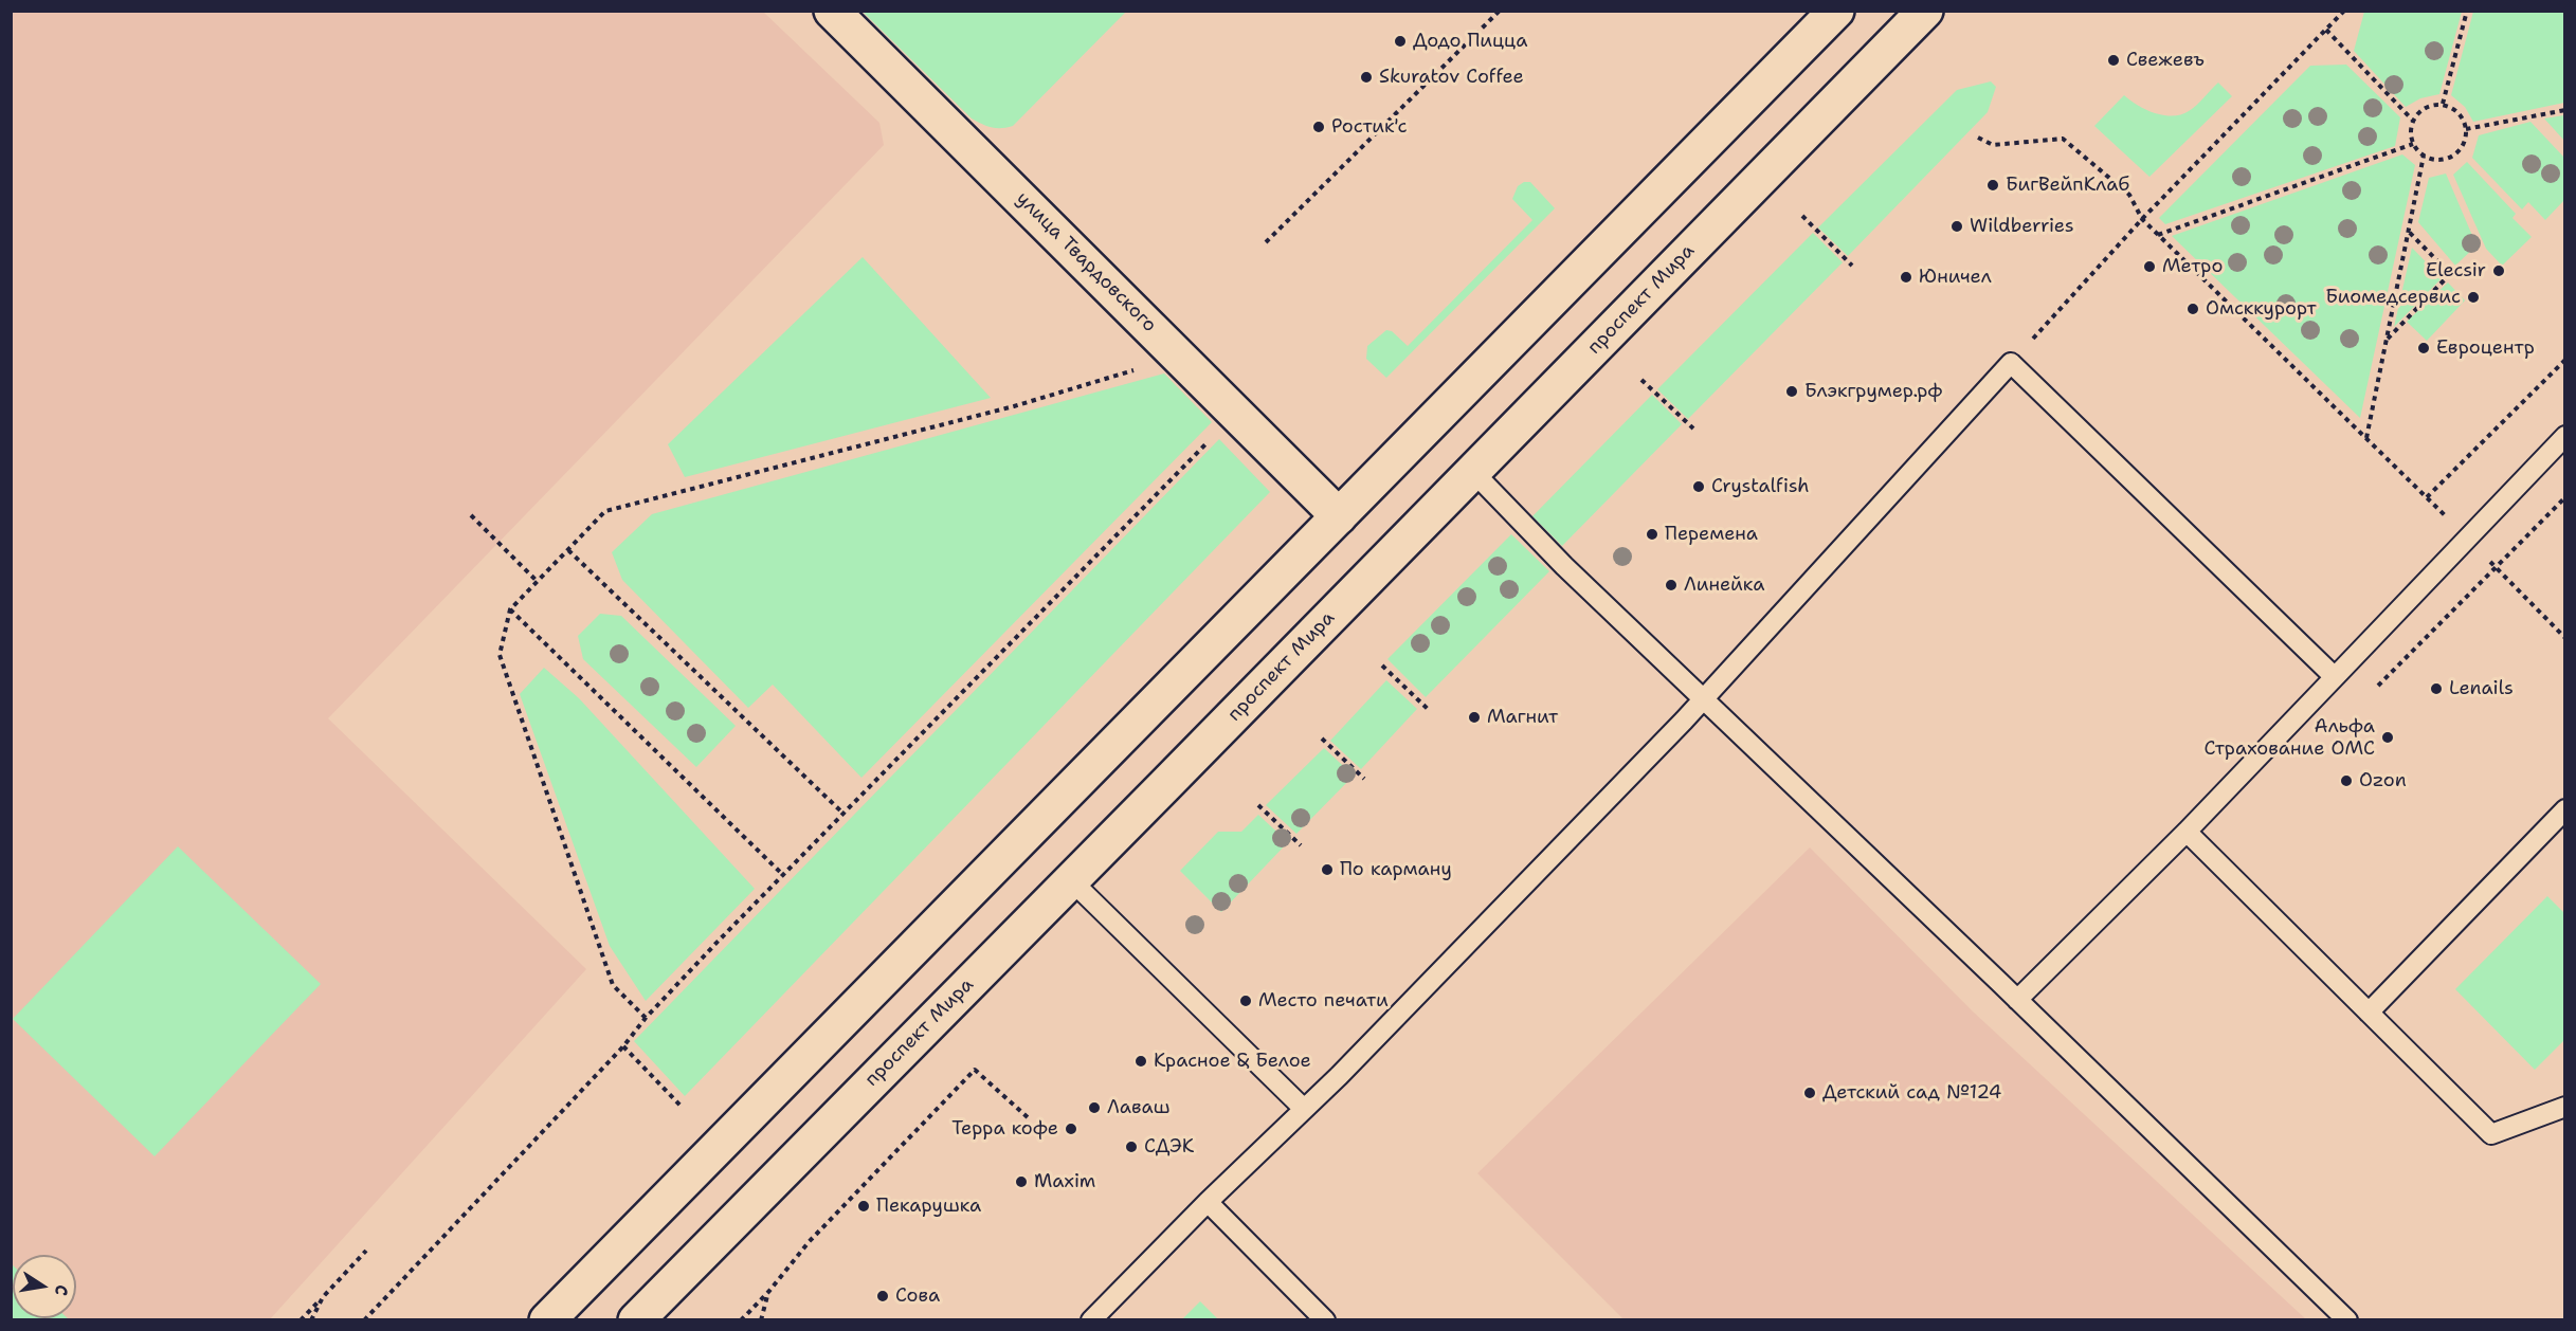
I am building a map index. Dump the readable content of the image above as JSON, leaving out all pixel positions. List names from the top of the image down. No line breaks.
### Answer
{"streets":{"main road":["улица Твардовского","проспект Мира"]},"places":["Додо Пицца","Свежевъ","Skuratov Coffee","Ростик'с","БигВейпКлаб","Wildberries","Метро","Elecsir","Юничел","Биомедсервис","Омсккурорт","Евроцентр","Блэкгрумер.рф","Crystalfish","Перемена","Линейка","Lenails","Магнит","Альфа Страхование ОМС","Ozon","По карману","Место печати","Красное & Белое","Детский сад №124","Лаваш","Терра кофе","СДЭК","Maxim","Пекарушка","Сова"],"north":"right"}
